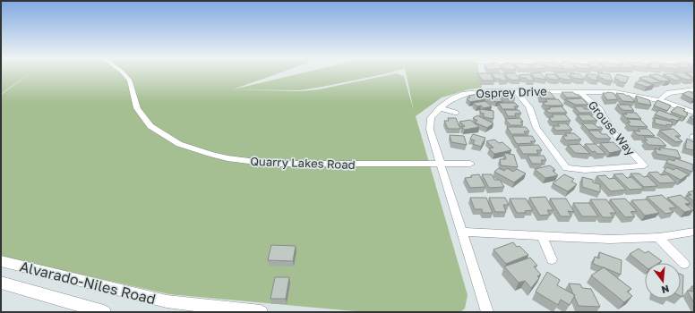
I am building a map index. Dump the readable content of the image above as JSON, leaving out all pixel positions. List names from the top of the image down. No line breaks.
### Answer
{"streets":{"main road":["Alvarado-Niles Road"],"street":["Osprey Drive","Grouse Way","Quarry Lakes Road"]},"crossings":[["Osprey Drive","Grouse Way"],["Osprey Drive","Quarry Lakes Road"]],"north":"bottom"}
